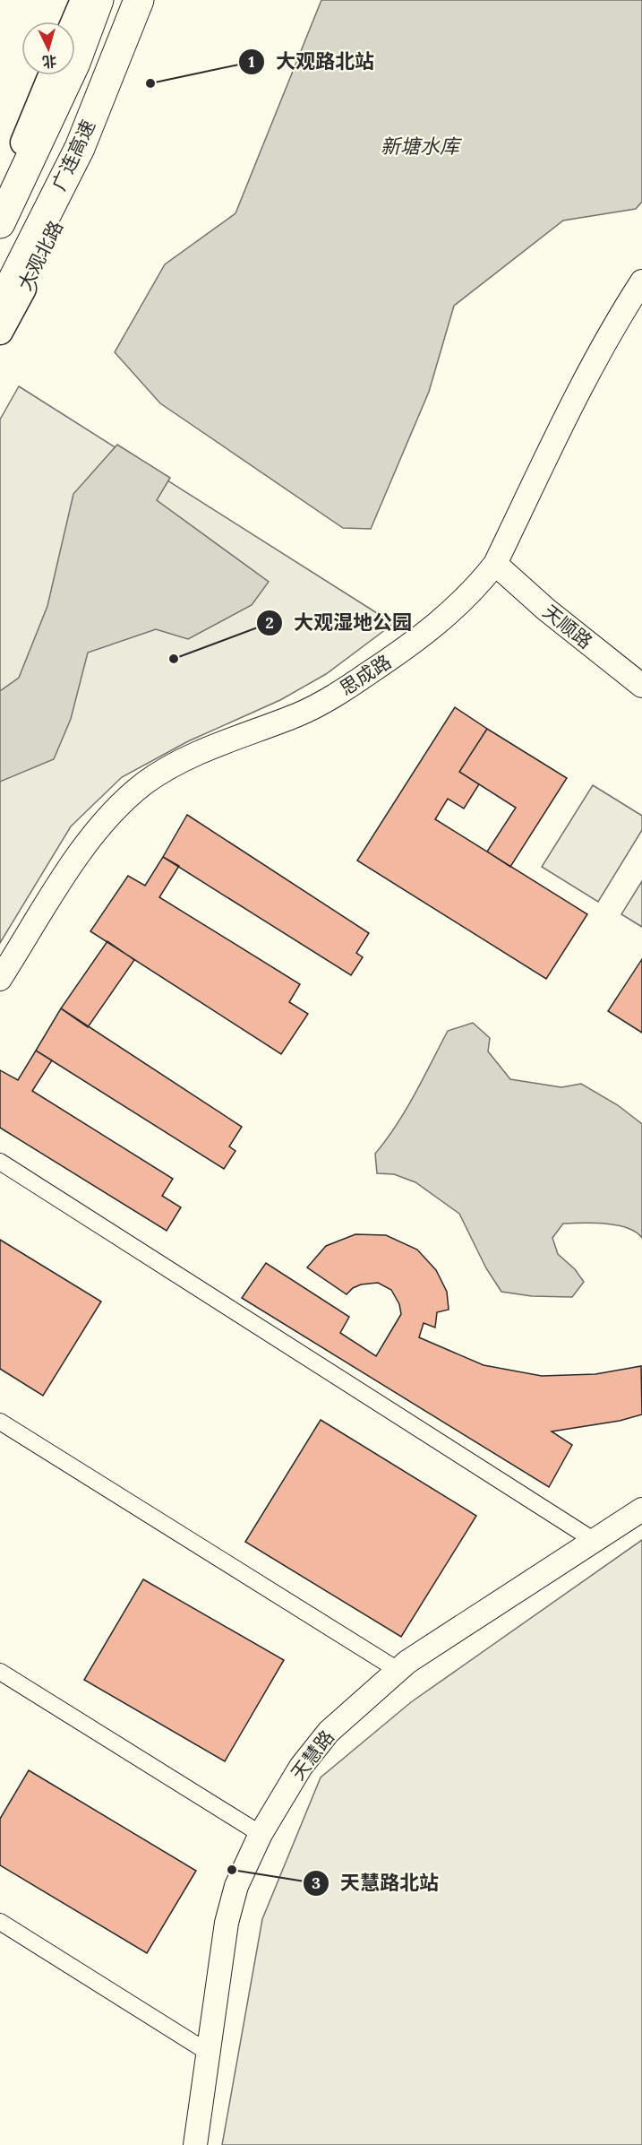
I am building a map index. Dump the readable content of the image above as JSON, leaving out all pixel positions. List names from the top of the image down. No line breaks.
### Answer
{"streets":{"highway":["广连高速"],"main road":["大观北路"],"street":["天顺路","思成路","天慧路"]},"crossings":[["天顺路","思成路"]],"water":["新塘水库"],"places":["大观路北站","大观湿地公园","天慧路北站"],"north":"bottom"}
